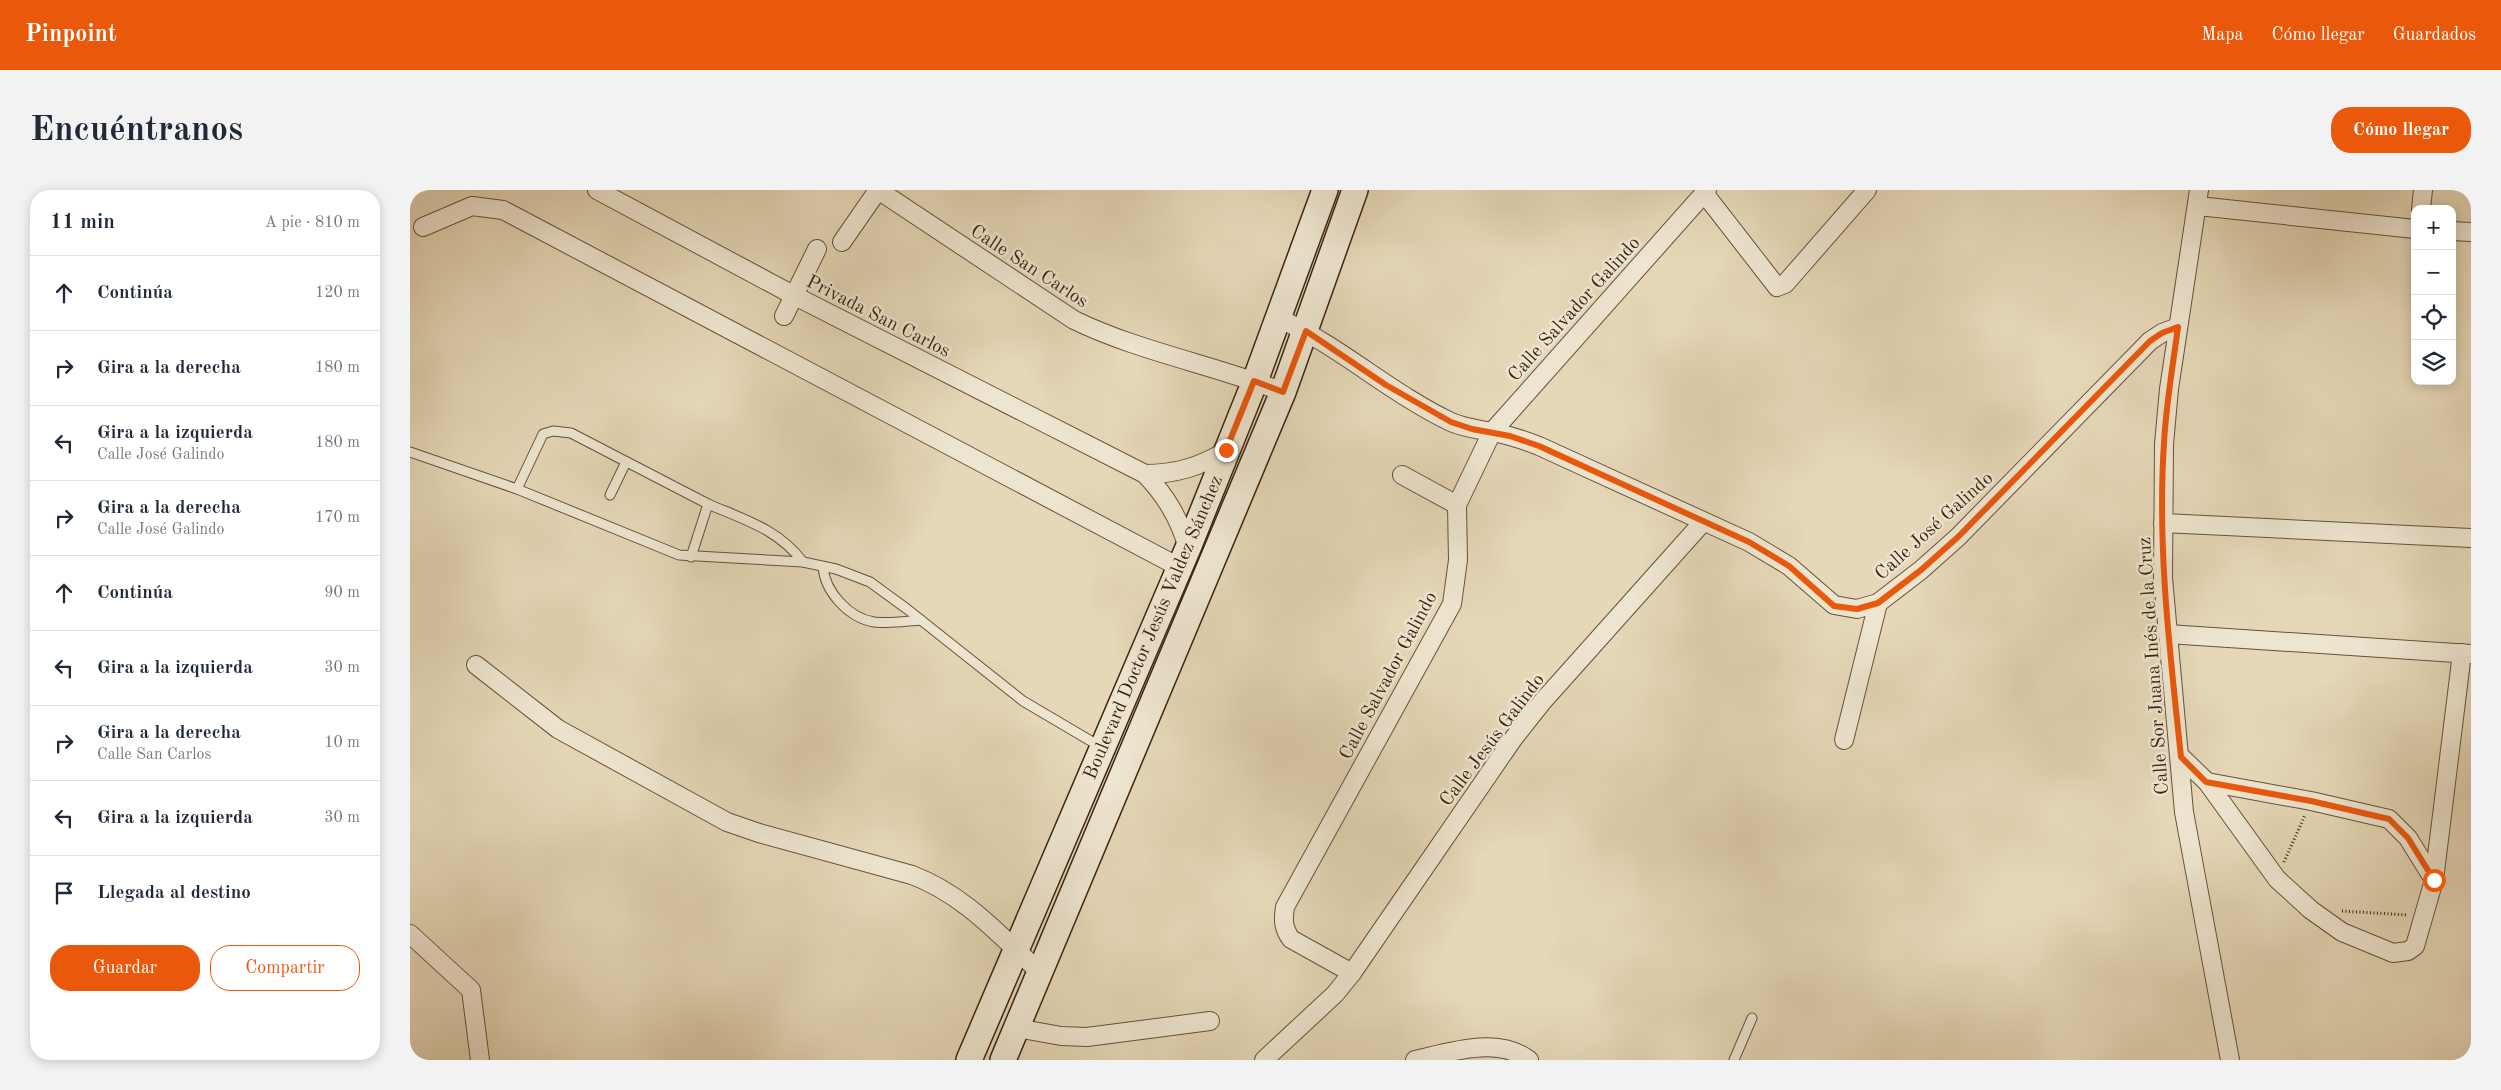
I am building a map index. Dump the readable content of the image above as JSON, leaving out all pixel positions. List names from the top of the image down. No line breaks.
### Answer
{"streets":{"main road":["Boulevard Doctor Jesús Valdez Sánchez"],"street":["Calle San Carlos","Calle Salvador Galindo","Privada San Carlos","Calle José Galindo","Calle Sor Juana Inés de la Cruz","Calle Jesús Galindo"]},"crossings":[["Calle San Carlos","Boulevard Doctor Jesús Valdez Sánchez"],["Calle Salvador Galindo","Calle José Galindo"],["Calle Salvador Galindo","Calle Jesús Galindo"],["Privada San Carlos","Boulevard Doctor Jesús Valdez Sánchez"],["Calle José Galindo","Boulevard Doctor Jesús Valdez Sánchez"],["Calle José Galindo","Calle Sor Juana Inés de la Cruz"],["Calle José Galindo","Calle Jesús Galindo"]],"page":{"header":"Pinpoint","nav":["Mapa","Cómo llegar","Guardados"],"buttons":["Cómo llegar",["Guardar","Compartir"]],"title":"Encuéntranos","heading":["11 min","A pie · 810 m"],"map_buttons":["+","−"],"list":[["Continúa","120 m"],["Gira a la derecha","180 m"],["Gira a la izquierda","Calle José Galindo","180 m"],["Gira a la derecha","Calle José Galindo","170 m"],["Continúa","90 m"],["Gira a la izquierda","30 m"],["Gira a la derecha","Calle San Carlos","10 m"],["Gira a la izquierda","30 m"],"Llegada al destino"]}}
